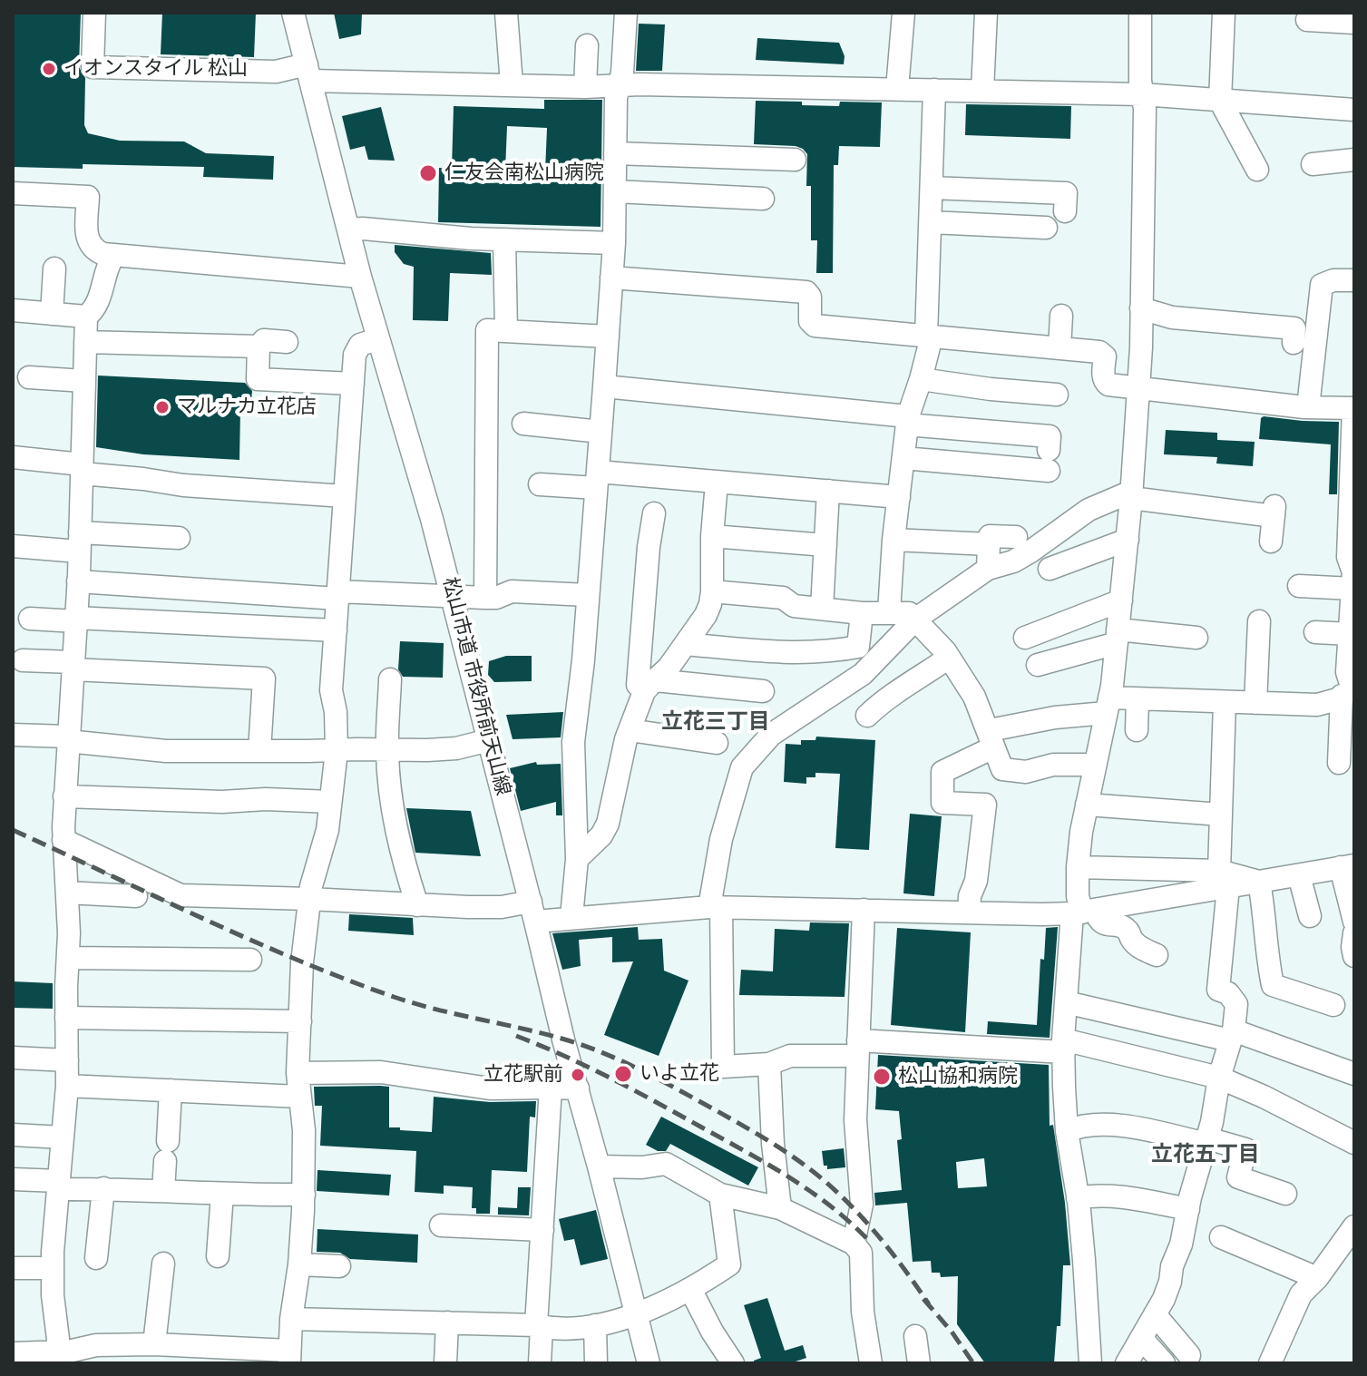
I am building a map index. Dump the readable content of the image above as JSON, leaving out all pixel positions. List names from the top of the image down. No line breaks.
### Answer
{"streets":{"street":["松山市道 市役所前天山線"]},"districts":["立花三丁目","立花五丁目"],"places":["イオンスタイル 松山","仁友会南松山病院","マルナカ立花店","いよ立花","立花駅前","松山協和病院"]}
